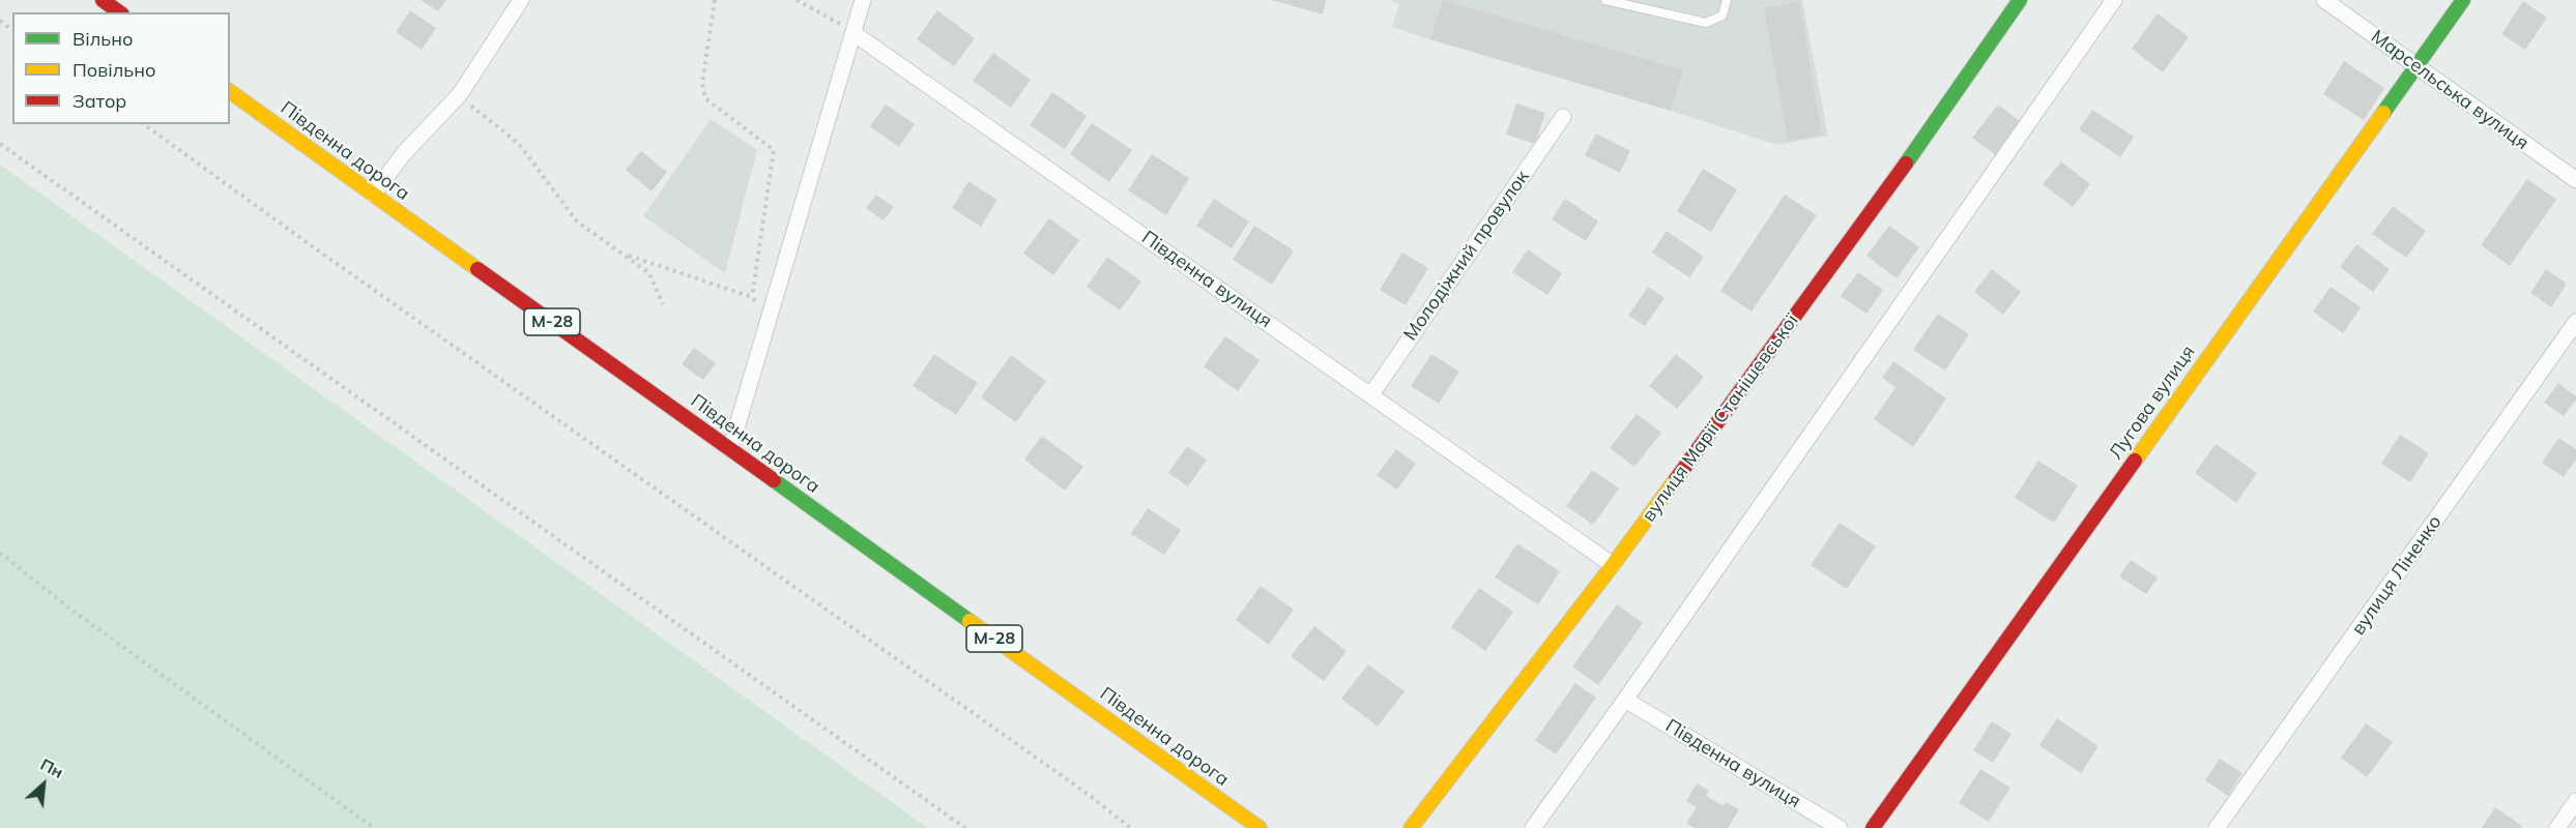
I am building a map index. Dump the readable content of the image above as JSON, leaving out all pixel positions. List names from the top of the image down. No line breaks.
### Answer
{"streets":{"main road":["Південна дорога","М-28","Лугова вулиця","вулиця Марії Станішевської"],"street":["Марсельська вулиця","Молодіжний провулок","Південна вулиця","вулиця Ліненко"]},"crossings":[["Марсельська вулиця","Лугова вулиця"],["Молодіжний провулок","Південна вулиця"],["Південна вулиця","вулиця Марії Станішевської"]],"legend":["Вільно","Повільно","Затор"],"north":"top right"}
